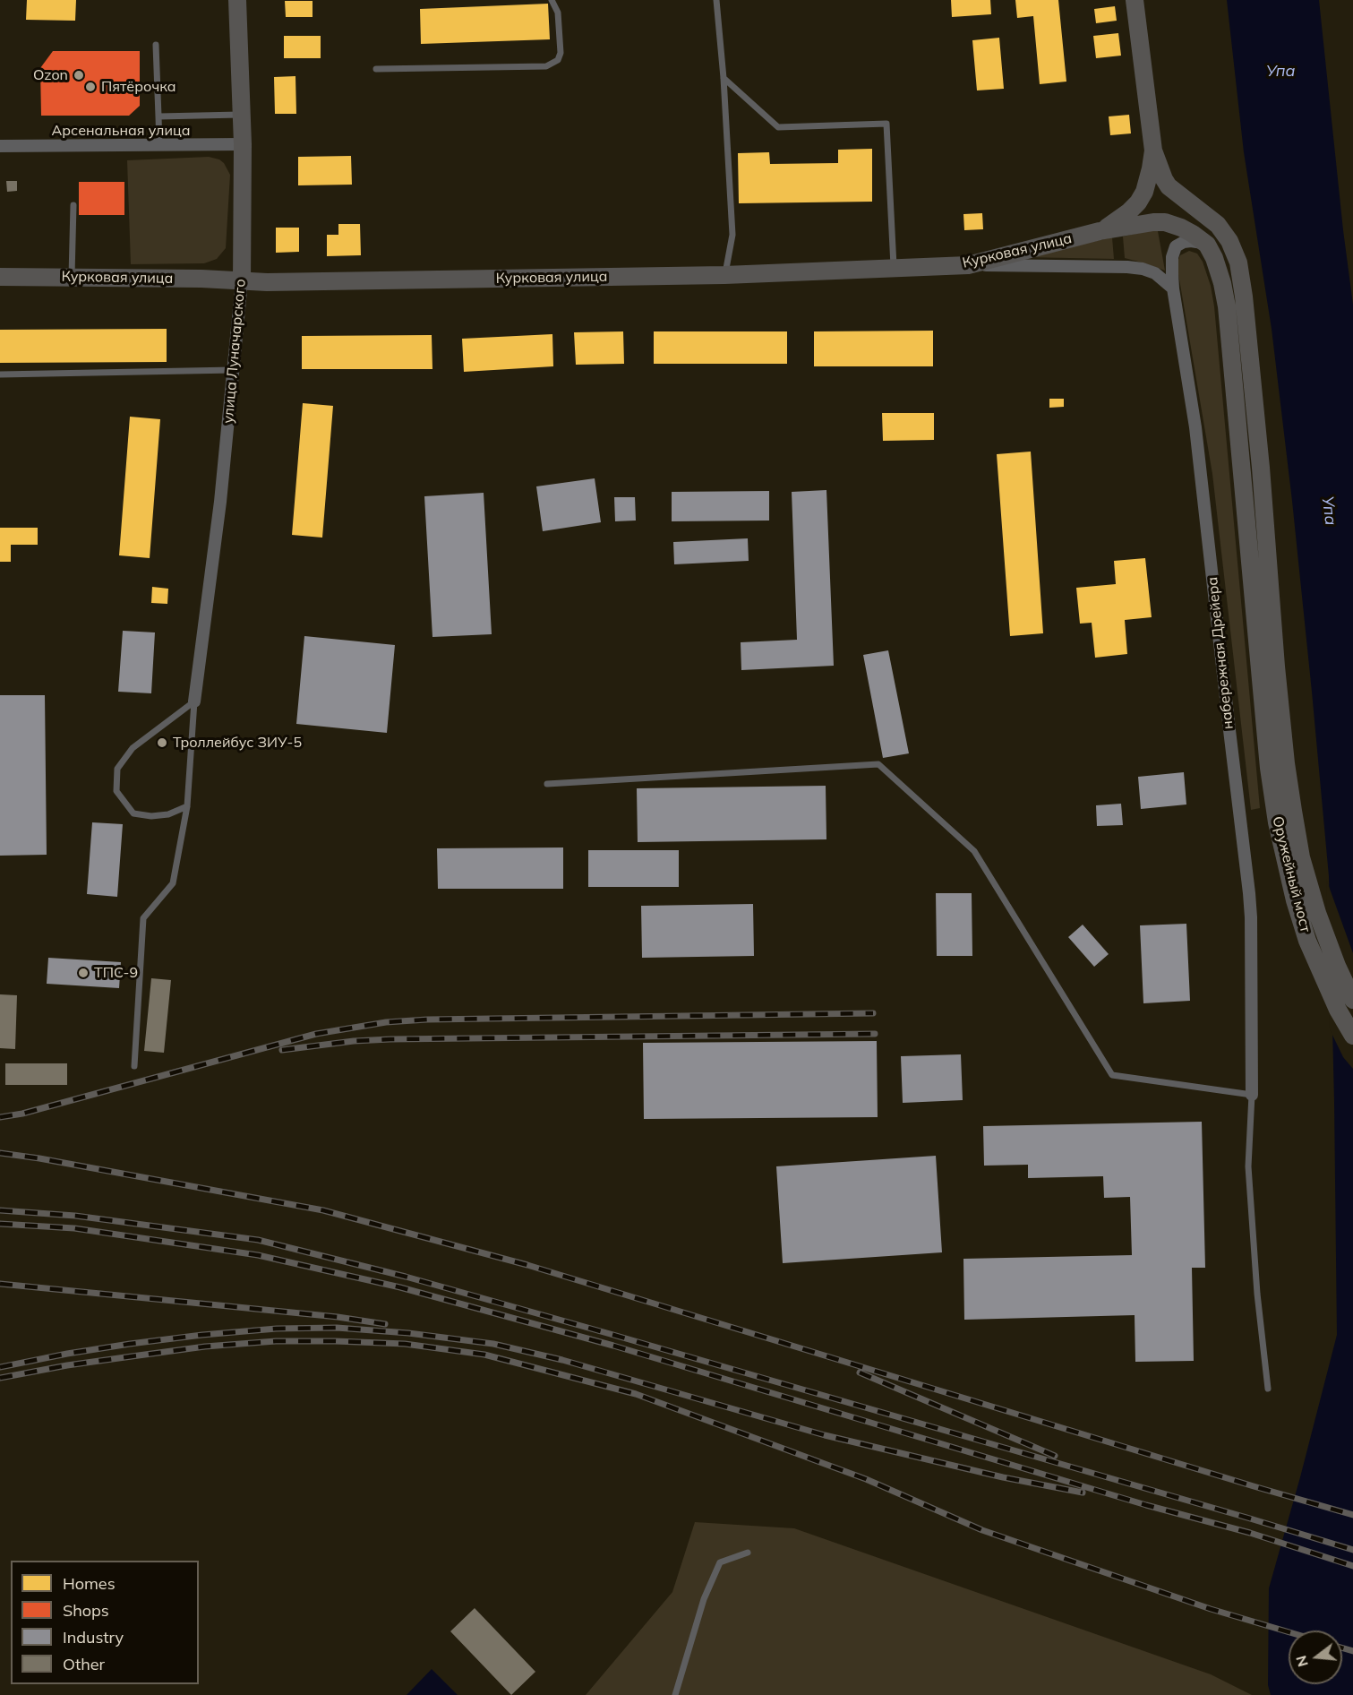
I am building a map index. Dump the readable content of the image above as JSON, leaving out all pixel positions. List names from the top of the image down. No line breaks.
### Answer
{"streets":{"main road":["Курковая улица","улица Луначарского","Оружейный мост"],"street":["Арсенальная улица","набережная Дрейера"]},"crossings":[["Арсенальная улица","улица Луначарского"],["Курковая улица","улица Луначарского"]],"water":["Упа"],"places":["Ozon","Пятёрочка","Троллейбус ЗИУ-5","ТПС-9"],"legend":["Homes","Shops","Industry","Other"],"north":"left"}
